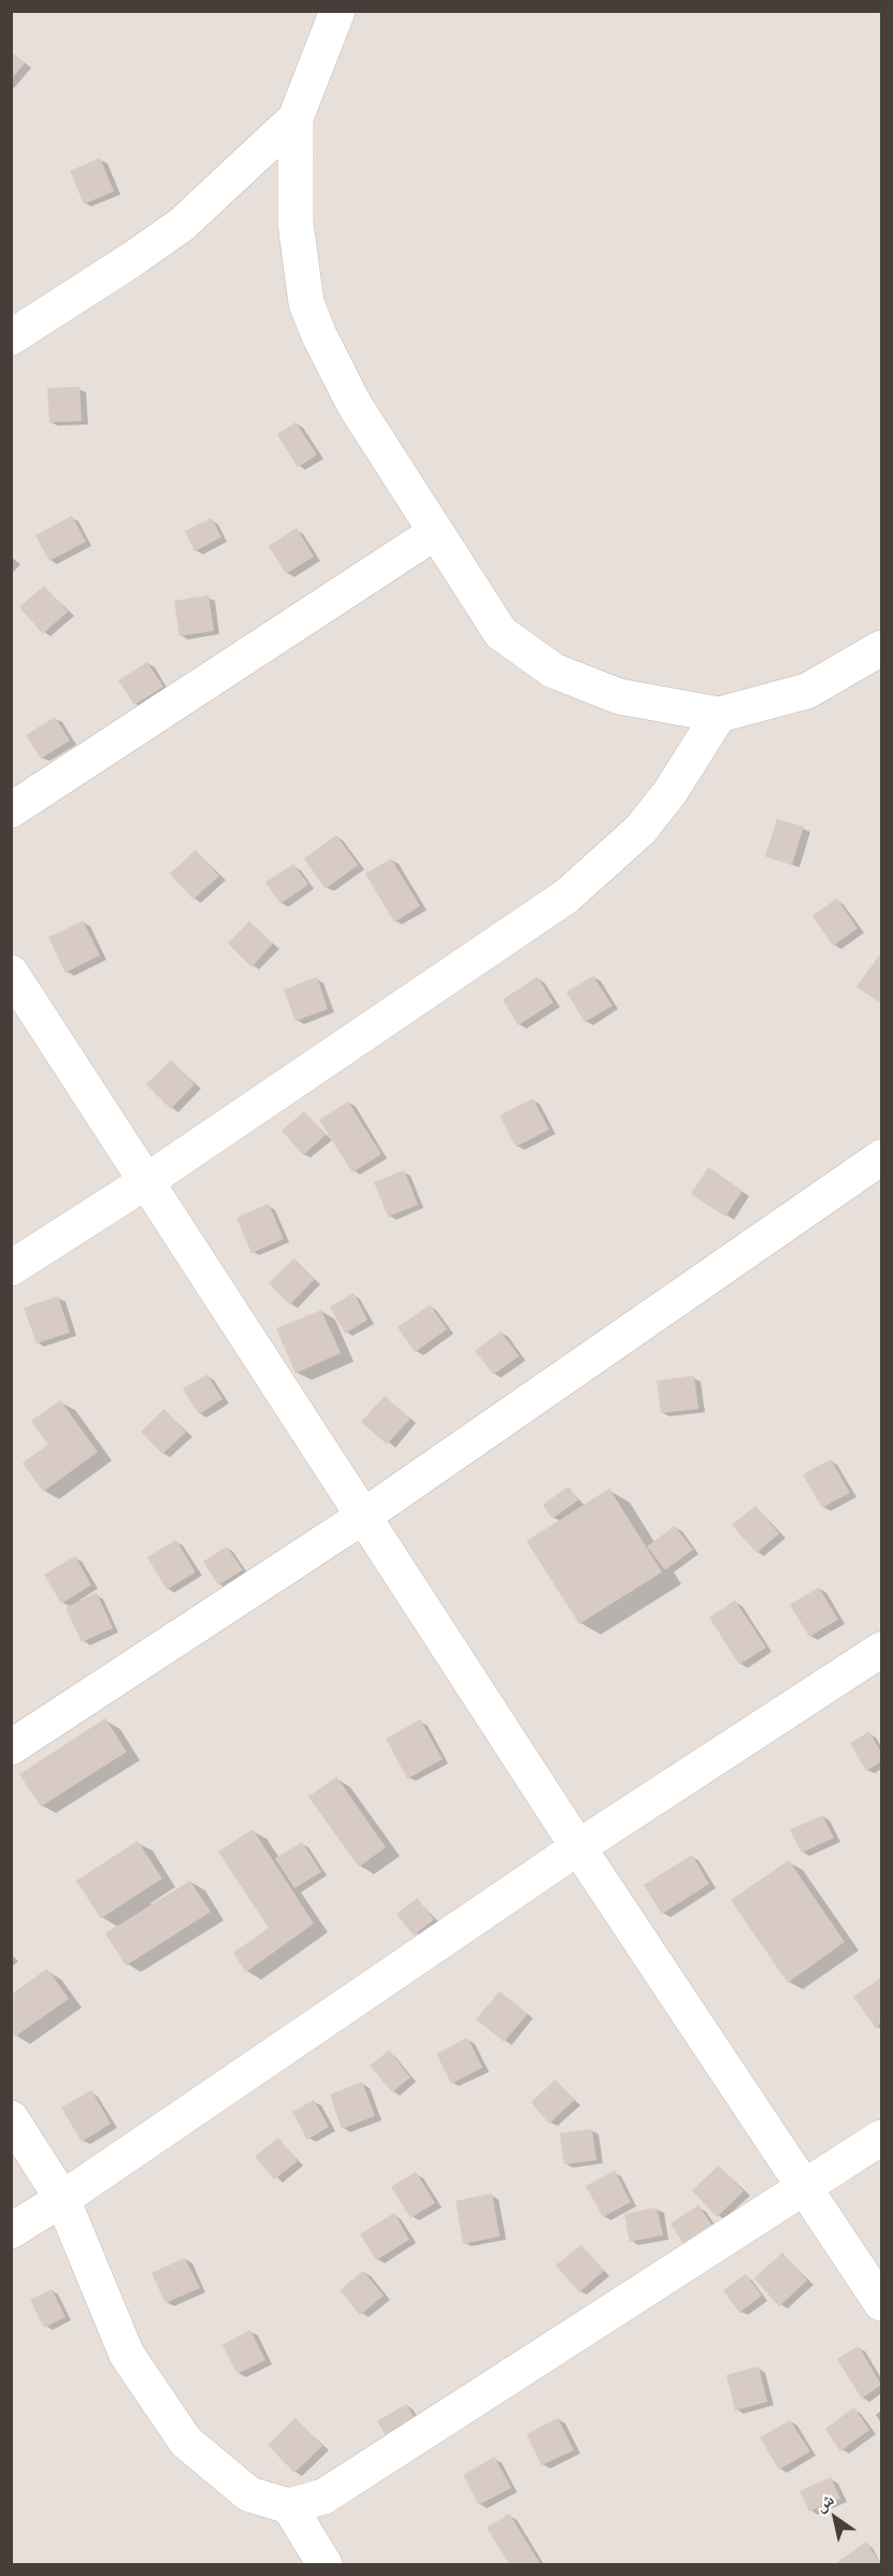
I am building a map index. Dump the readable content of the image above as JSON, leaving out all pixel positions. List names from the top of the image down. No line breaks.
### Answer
{"north":"top left"}
